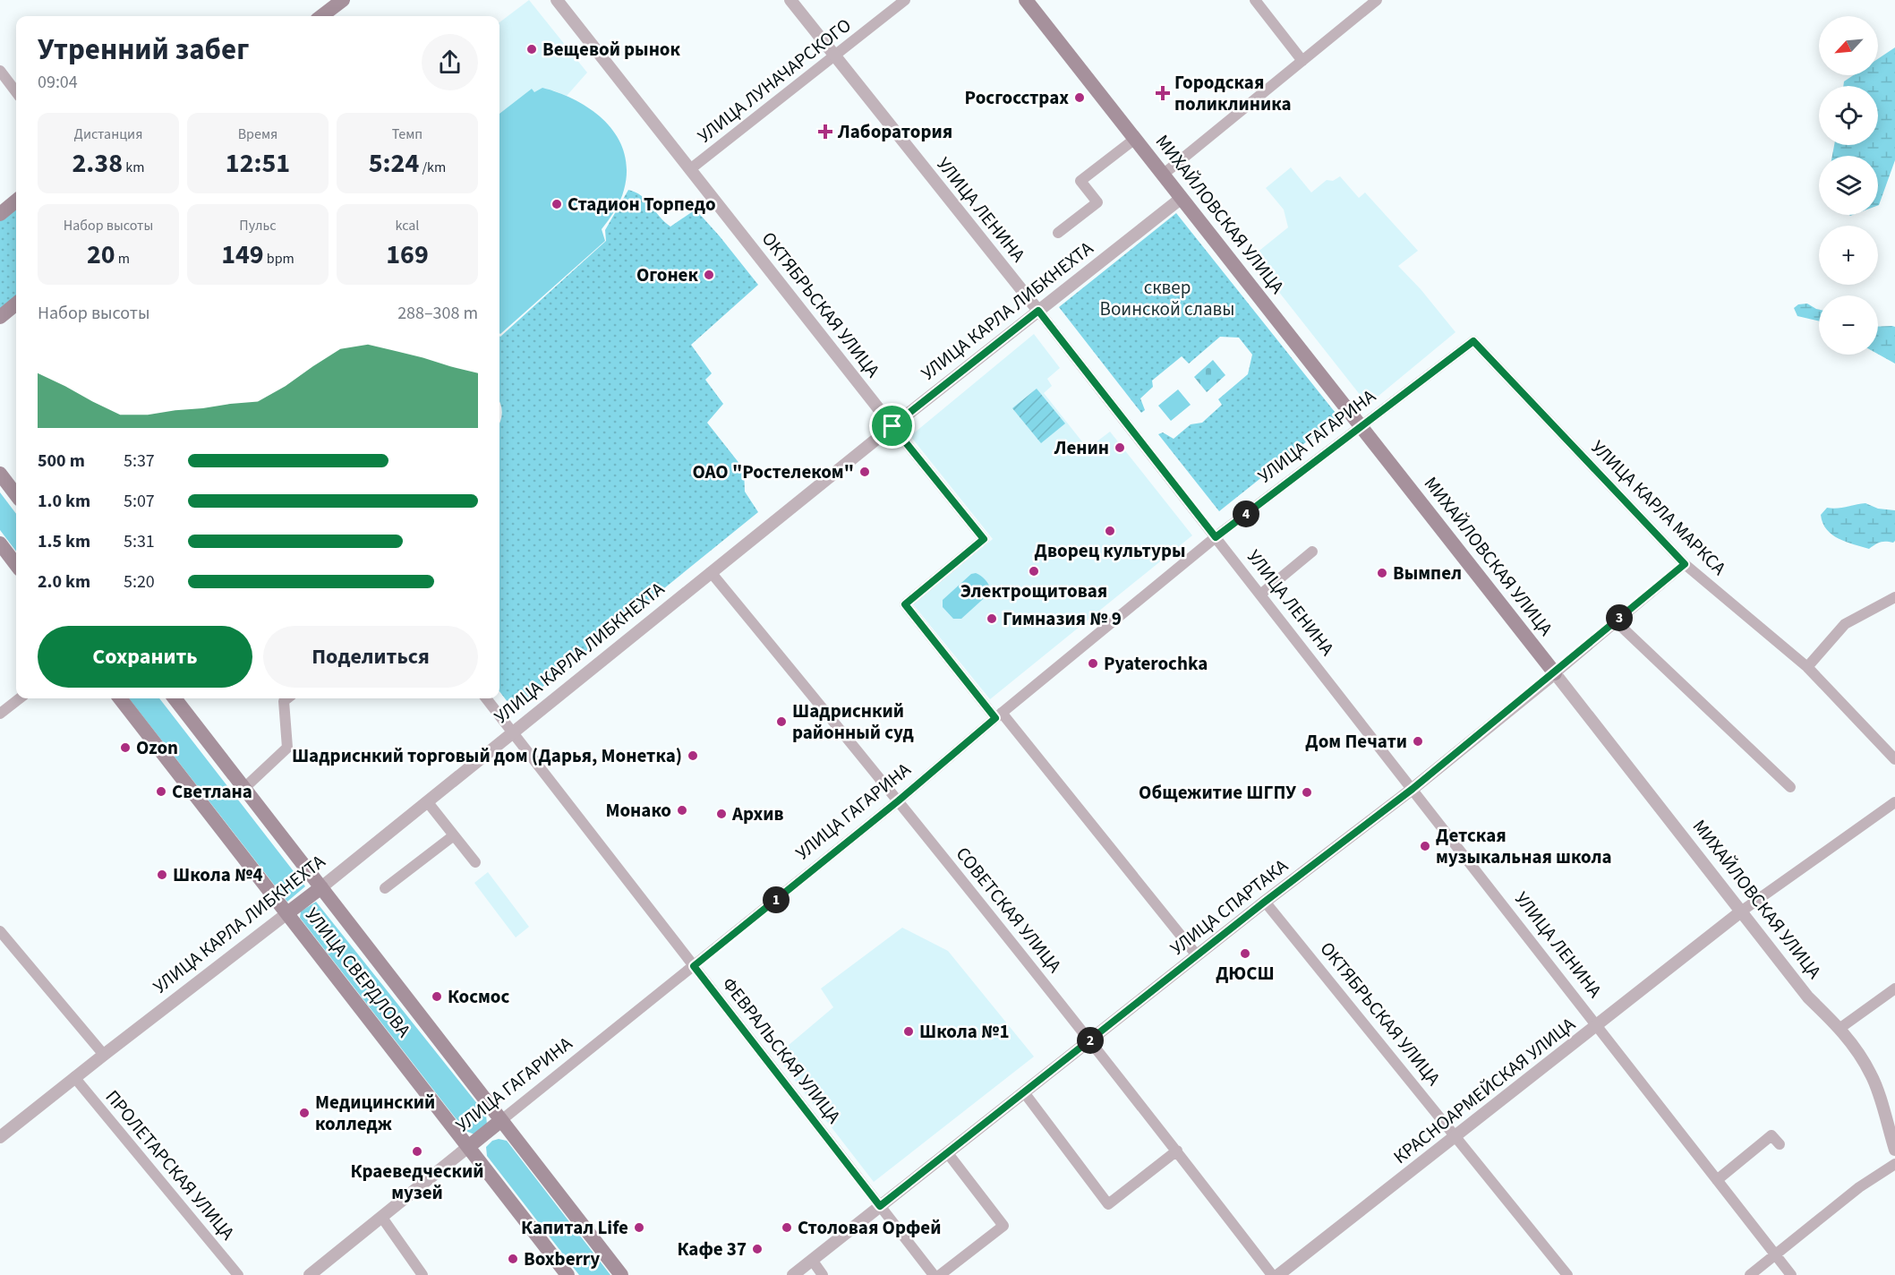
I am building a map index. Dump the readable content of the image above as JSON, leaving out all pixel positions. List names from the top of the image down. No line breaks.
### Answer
{"streets":{"main road":["МИХАЙЛОВСКАЯ УЛИЦА","УЛИЦА КАРЛА ЛИБКНЕХТА","УЛИЦА ГАГАРИНА","УЛИЦА СВЕРДЛОВА"],"street":["УЛИЦА ЛУНАЧАРСКОГО","УЛИЦА ЛЕНИНА","ОКТЯБРЬСКАЯ УЛИЦА","УЛИЦА КАРЛА МАРКСА","УЛИЦА СПАРТАКА","СОВЕТСКАЯ УЛИЦА","ФЕВРАЛЬСКАЯ УЛИЦА","КРАСНОАРМЕЙСКАЯ УЛИЦА","ПРОЛЕТАРСКАЯ УЛИЦА"]},"crossings":[["УЛИЦА ЛУНАЧАРСКОГО","УЛИЦА ЛЕНИНА"],["УЛИЦА ЛУНАЧАРСКОГО","ОКТЯБРЬСКАЯ УЛИЦА"],["УЛИЦА ЛЕНИНА","УЛИЦА КАРЛА ЛИБКНЕХТА"],["УЛИЦА ЛЕНИНА","УЛИЦА ГАГАРИНА"],["УЛИЦА ЛЕНИНА","УЛИЦА СПАРТАКА"],["УЛИЦА ЛЕНИНА","КРАСНОАРМЕЙСКАЯ УЛИЦА"],["МИХАЙЛОВСКАЯ УЛИЦА","УЛИЦА КАРЛА ЛИБКНЕХТА"],["МИХАЙЛОВСКАЯ УЛИЦА","УЛИЦА ГАГАРИНА"],["МИХАЙЛОВСКАЯ УЛИЦА","УЛИЦА СПАРТАКА"],["МИХАЙЛОВСКАЯ УЛИЦА","КРАСНОАРМЕЙСКАЯ УЛИЦА"],["ОКТЯБРЬСКАЯ УЛИЦА","УЛИЦА КАРЛА ЛИБКНЕХТА"],["ОКТЯБРЬСКАЯ УЛИЦА","УЛИЦА ГАГАРИНА"],["ОКТЯБРЬСКАЯ УЛИЦА","УЛИЦА СПАРТАКА"],["ОКТЯБРЬСКАЯ УЛИЦА","КРАСНОАРМЕЙСКАЯ УЛИЦА"],["УЛИЦА КАРЛА ЛИБКНЕХТА","СОВЕТСКАЯ УЛИЦА"],["УЛИЦА КАРЛА ЛИБКНЕХТА","УЛИЦА СВЕРДЛОВА"],["УЛИЦА КАРЛА ЛИБКНЕХТА","ФЕВРАЛЬСКАЯ УЛИЦА"],["УЛИЦА КАРЛА ЛИБКНЕХТА","ПРОЛЕТАРСКАЯ УЛИЦА"],["УЛИЦА ГАГАРИНА","УЛИЦА КАРЛА МАРКСА"],["УЛИЦА ГАГАРИНА","СОВЕТСКАЯ УЛИЦА"],["УЛИЦА ГАГАРИНА","УЛИЦА СВЕРДЛОВА"],["УЛИЦА ГАГАРИНА","ФЕВРАЛЬСКАЯ УЛИЦА"],["УЛИЦА КАРЛА МАРКСА","УЛИЦА СПАРТАКА"],["УЛИЦА СПАРТАКА","СОВЕТСКАЯ УЛИЦА"],["УЛИЦА СПАРТАКА","ФЕВРАЛЬСКАЯ УЛИЦА"]],"parks":["сквер Воинской славы"],"places":{"other":["Вещевой рынок","Росгосстрах","Стадион Торпедо","Огонек","Ленин","ОАО \"Ростелеком\"","Дворец культуры","Электрощитовая","Вымпел","Гимназия № 9","Pyaterochka","Шадриснкий районный суд","Дом Печати","Ozon","Шадриснкий торговый дом (Дарья, Монетка)","Светлана","Общежитие ШГПУ","Монако","Архив","Детская музыкальная школа","Школа №4","ДЮСШ","Космос","Школа №1","Медицинский колледж","Краеведческий музей","Капитал Life","Столовая Орфей","Кафе 37","Boxberry"],"health":["Городская поликлиника","Лаборатория"]},"north":"bottom left","page":{"map_buttons":["+","−"],"heading":["Утренний забег","09:04"],"stats":[["Дистанция","2.38 km"],["Время","12:51"],["Темп","5:24 /km"],["Набор высоты","20 m"],["Пульс","149 bpm"],["kcal","169"]],"chart":["Набор высоты","288–308 m"],"list":[{"name":"500 m","note":"5:37"},{"name":"1.0 km","note":"5:07"},{"name":"1.5 km","note":"5:31"},{"name":"2.0 km","note":"5:20"}],"pins":["4","3","1","2"],"buttons":["Сохранить","Поделиться"]}}
